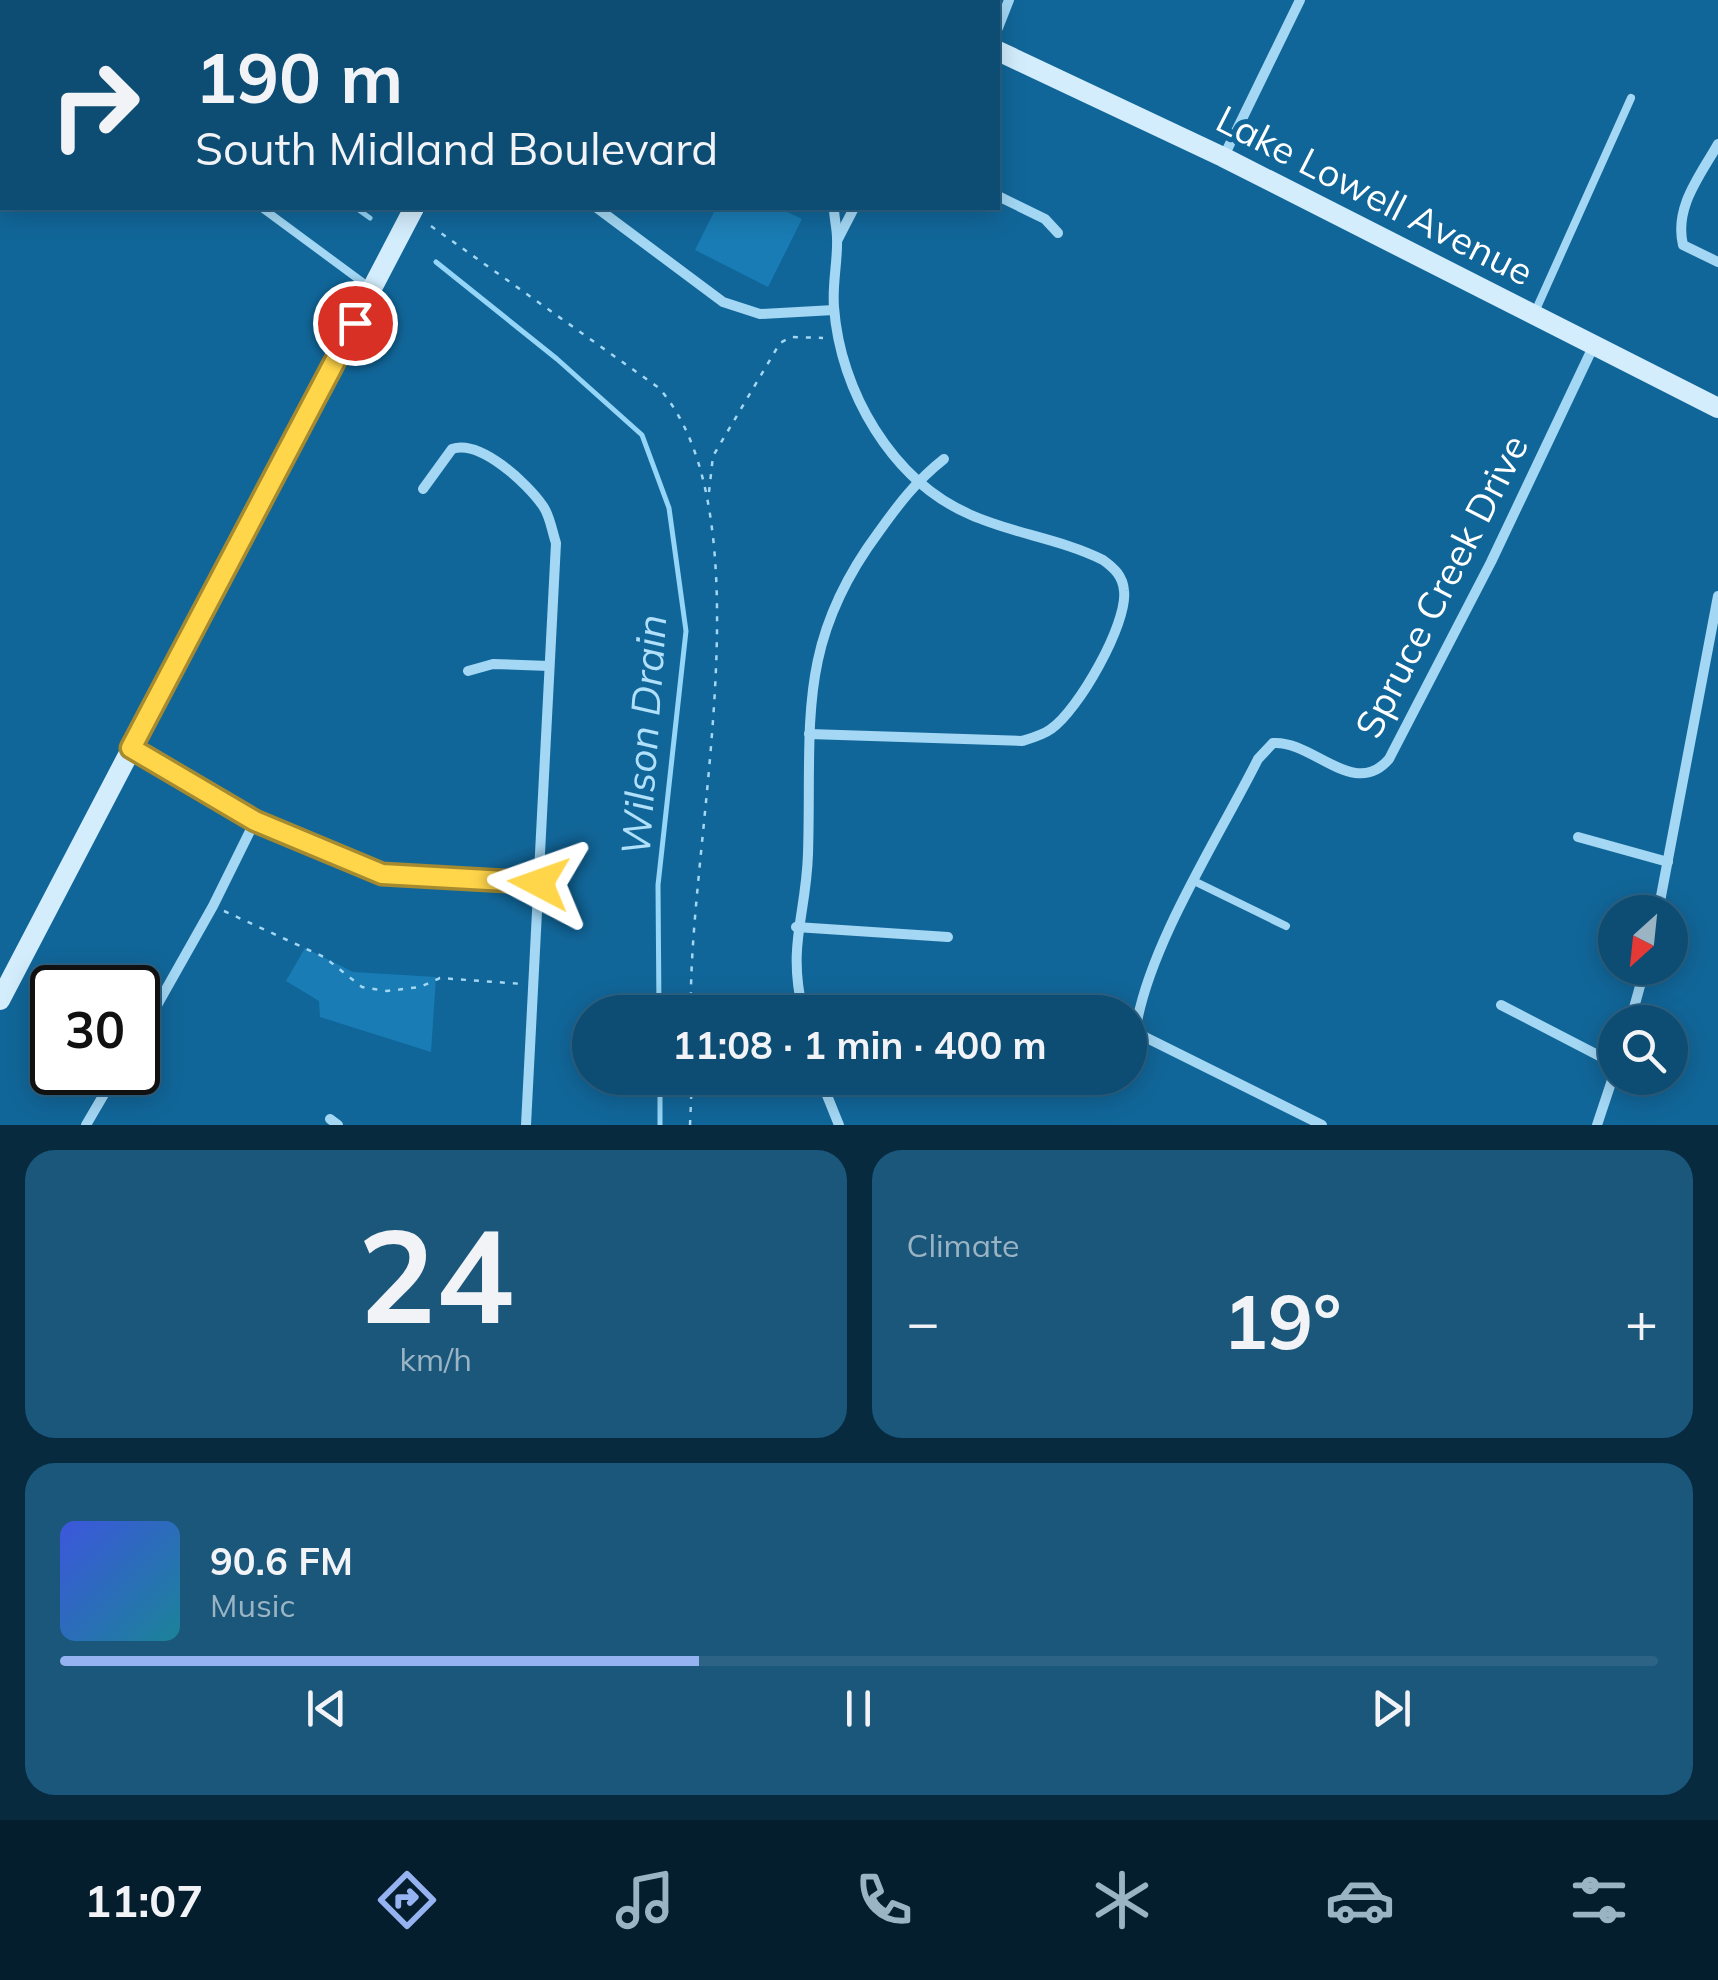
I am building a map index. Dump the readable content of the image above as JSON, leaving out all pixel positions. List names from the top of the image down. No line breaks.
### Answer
{"streets":{"main road":["Lake Lowell Avenue"],"street":["Spruce Creek Drive"]},"crossings":[["Lake Lowell Avenue","Spruce Creek Drive"]],"water":["Wilson Drain"],"north":"bottom left","page":{"turn":["190 m","South Midland Boulevard"],"limit":"30","trip":"11:08 · 1 min · 400 m","tile":[["24","km/h"],"Climate"],"heat":["−","19°","+"],"song":["90.6 FM","Music"],"tabs":"11:07"}}
